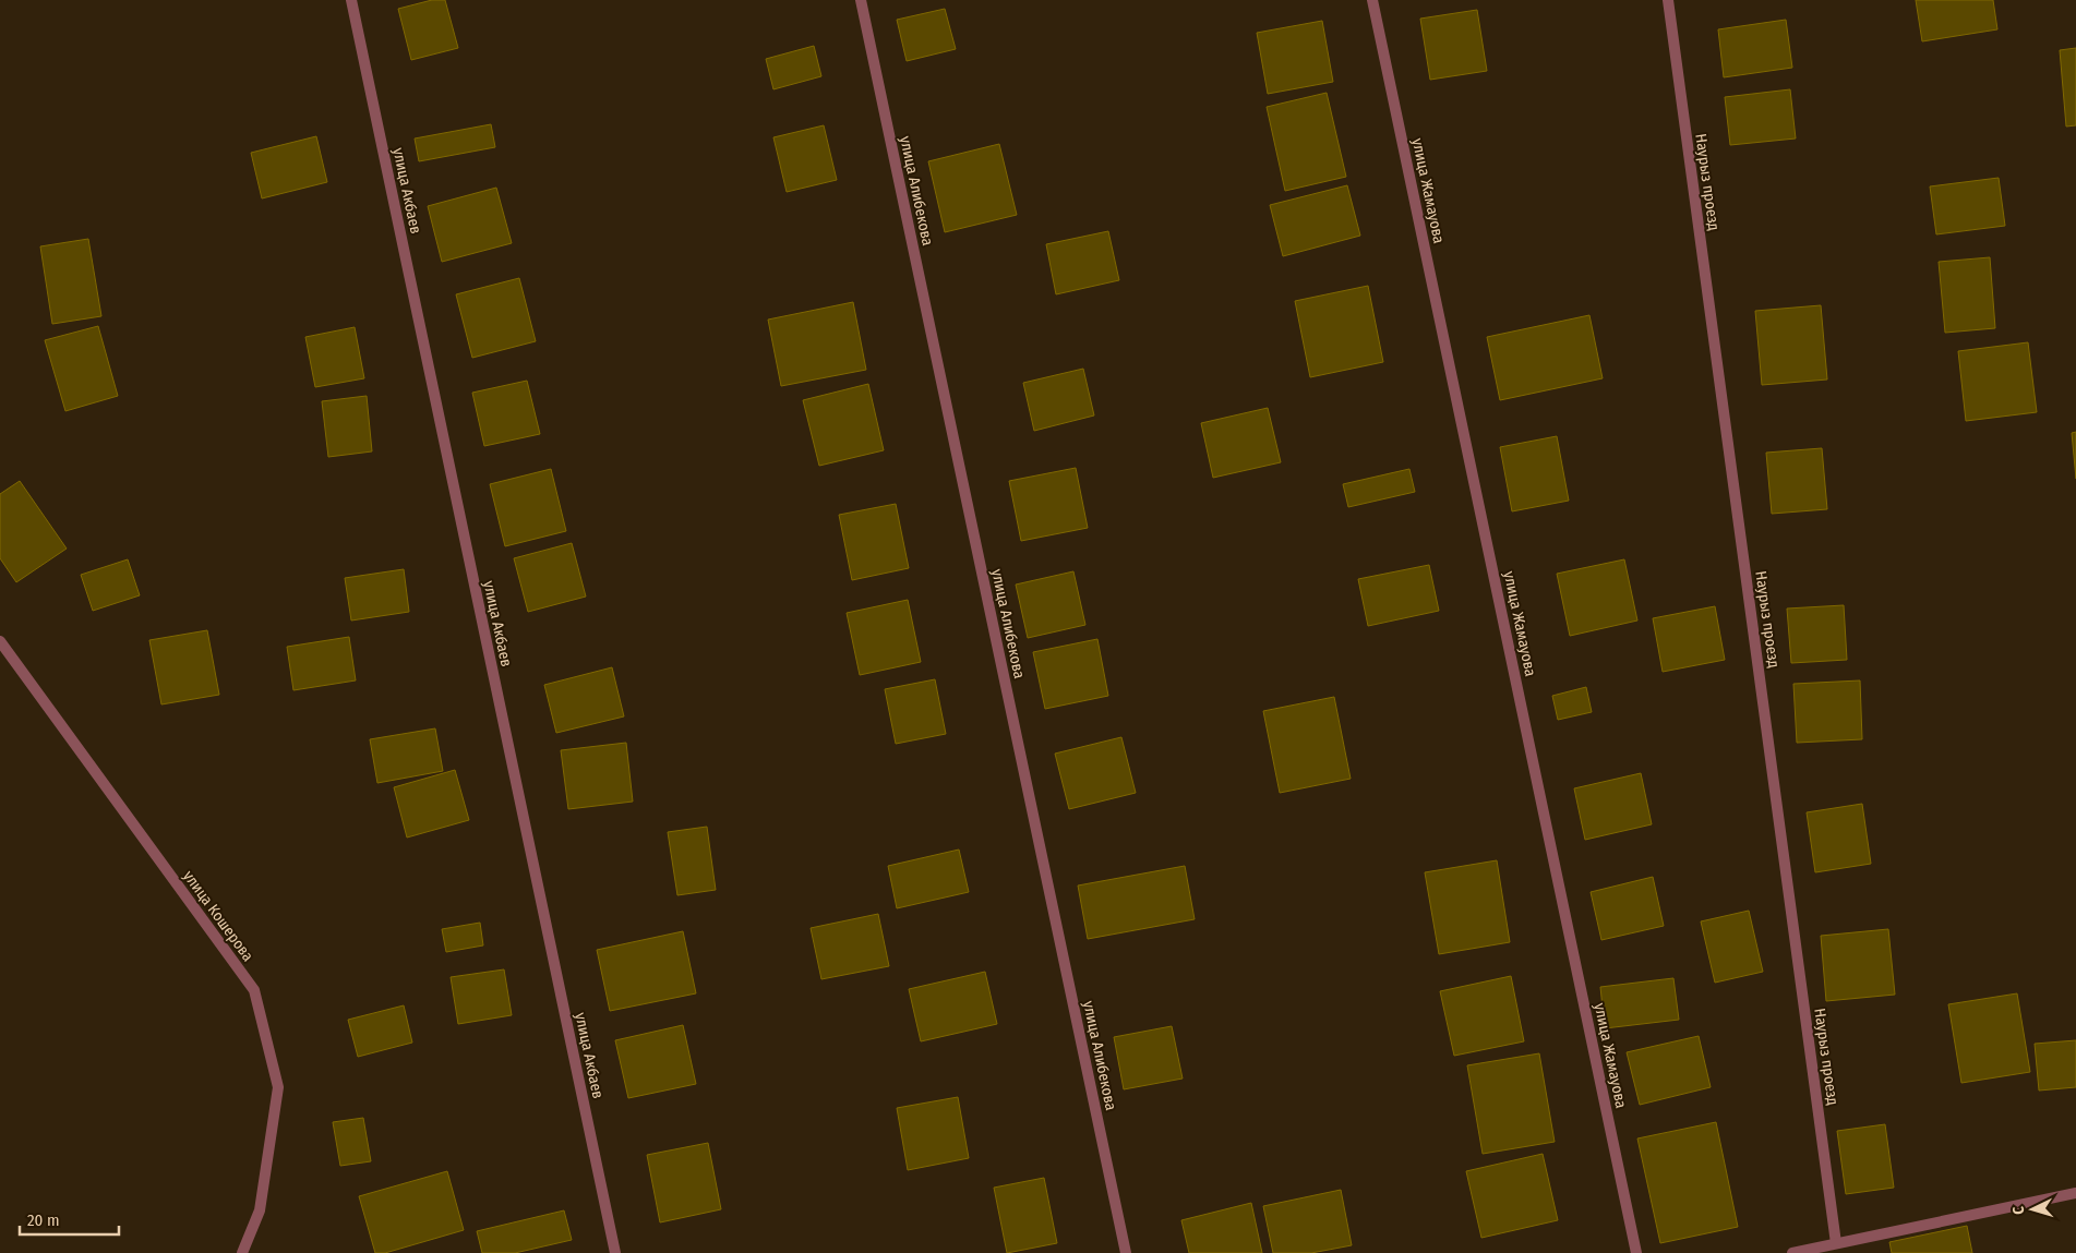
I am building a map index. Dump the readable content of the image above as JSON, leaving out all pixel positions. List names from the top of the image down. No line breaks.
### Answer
{"streets":{"street":["Наурыз проезд","улица Акбаев","улица Алибекова","улица Жамауова","улица Кошерова"]},"scale_bar":"20 m","north":"left"}
